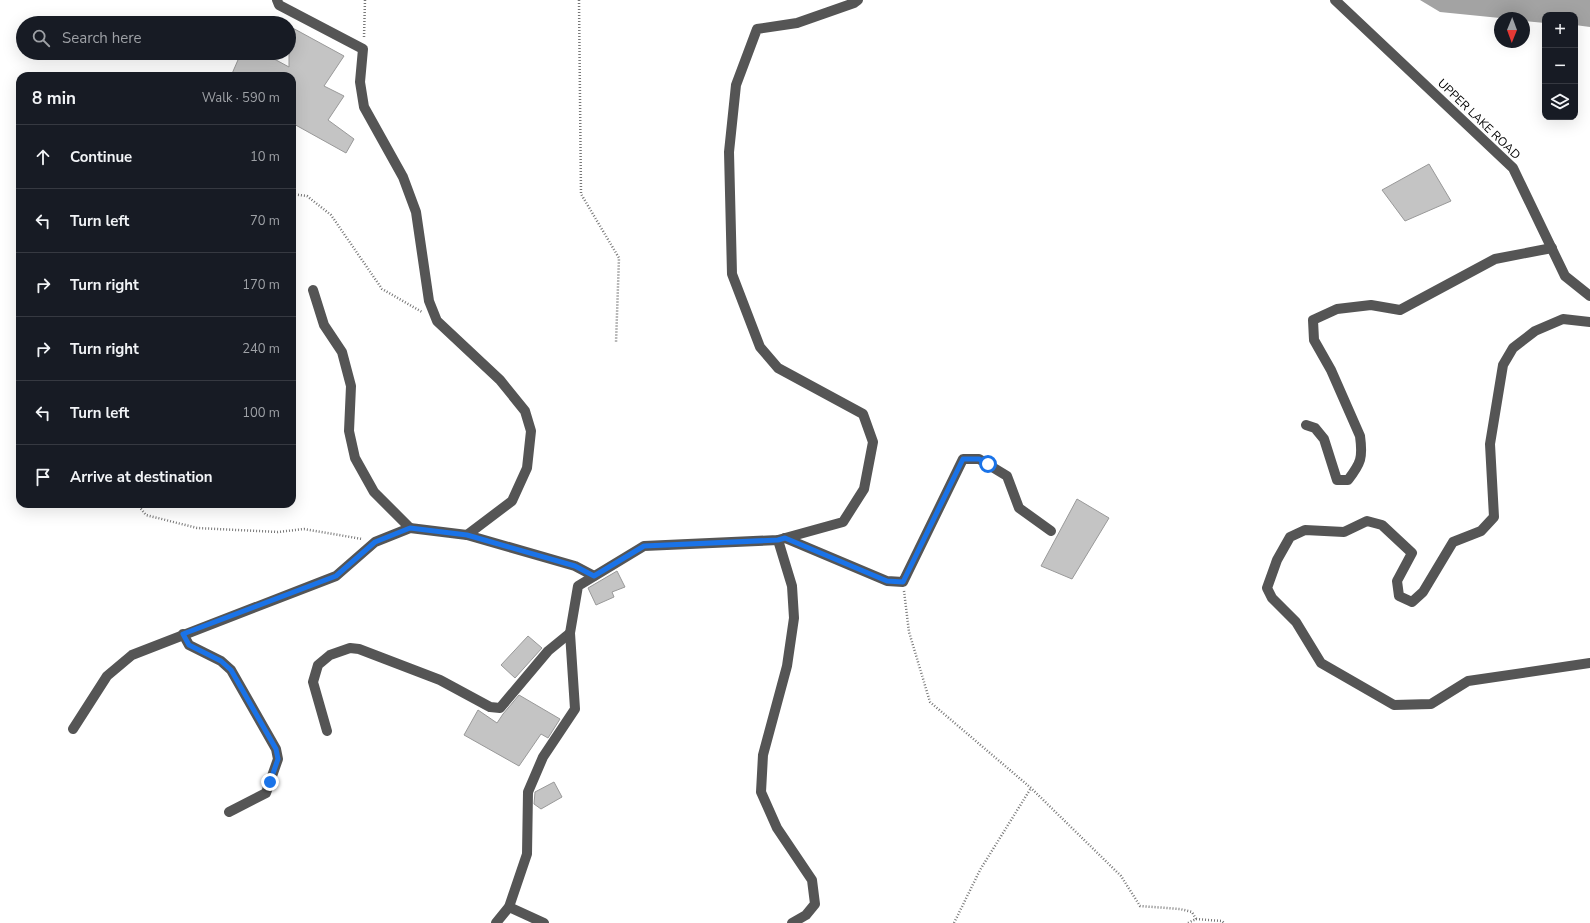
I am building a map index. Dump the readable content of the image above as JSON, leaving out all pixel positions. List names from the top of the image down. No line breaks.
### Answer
{"streets":{"street":["UPPER LAKE ROAD"]},"north":"bottom","page":{"map_buttons":["+","−"],"search":"Search here","heading":["8 min","Walk · 590 m"],"list":[["Continue","10 m"],["Turn left","70 m"],["Turn right","170 m"],["Turn right","240 m"],["Turn left","100 m"],"Arrive at destination"]}}
